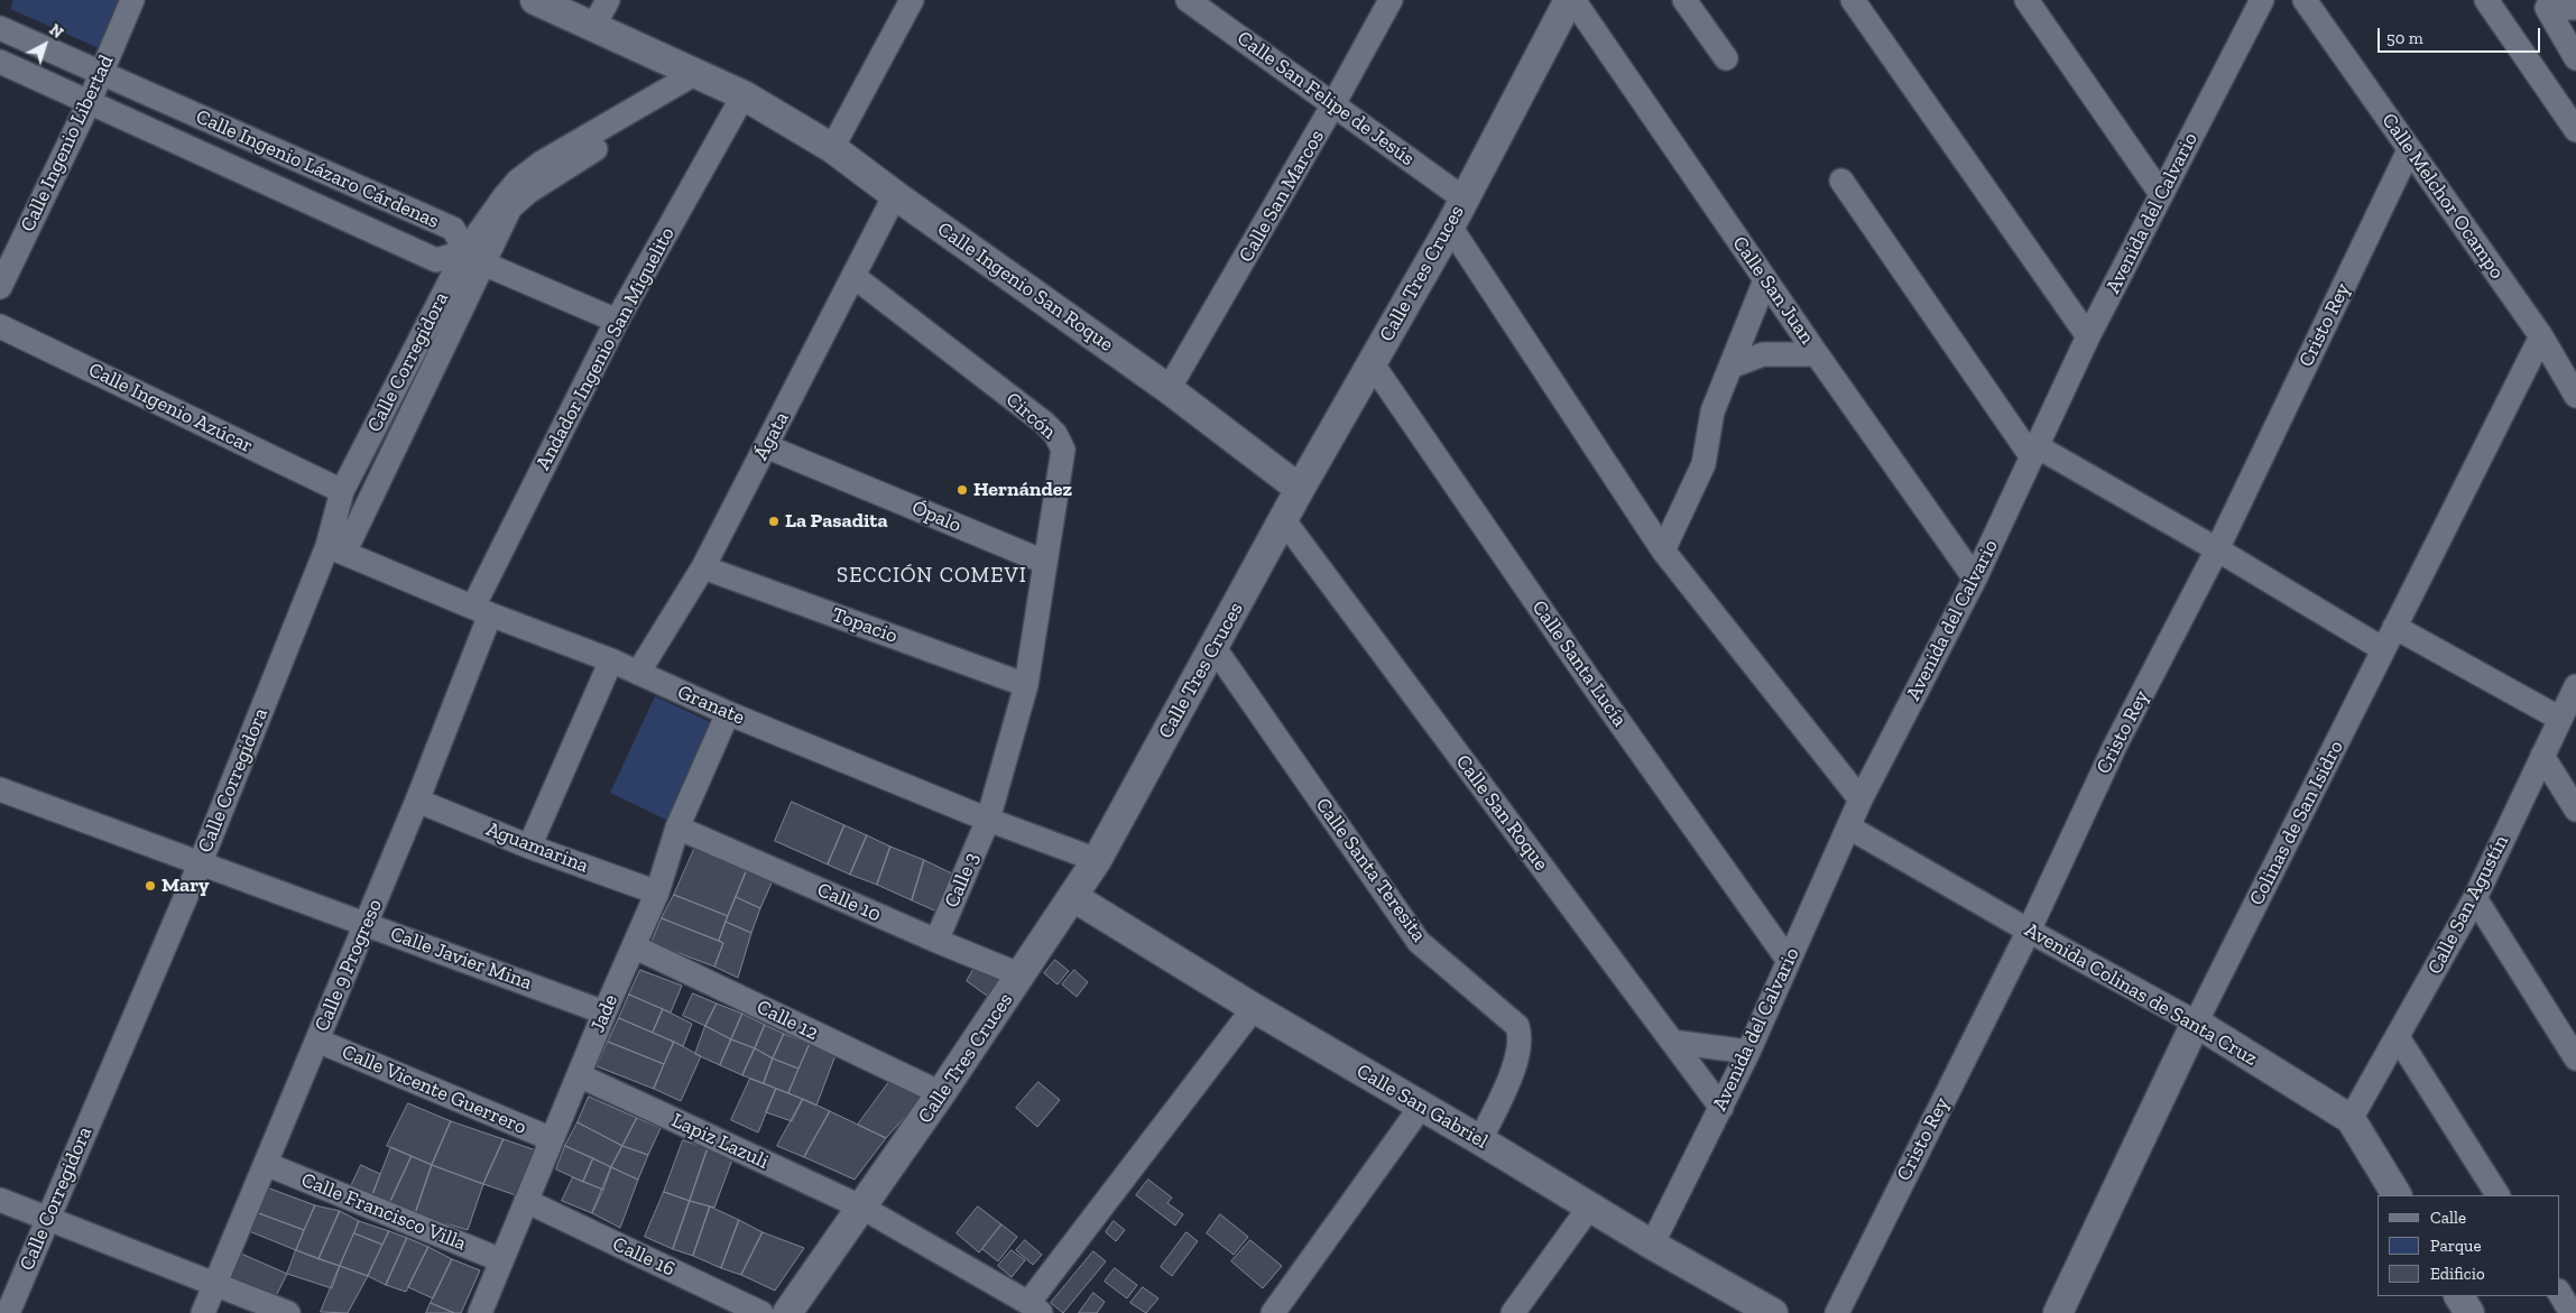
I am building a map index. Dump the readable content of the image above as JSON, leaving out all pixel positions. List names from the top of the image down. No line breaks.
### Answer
{"streets":{"street":["Calle San Felipe de Jesús","Calle Ingenio Libertad","Calle Ingenio Lázaro Cárdenas","Calle San Marcos","Calle Melchor Ocampo","Avenida del Calvario","Calle Tres Cruces","Calle Ingenio San Roque","Calle San Juan","Cristo Rey","Andador Ingenio San Miguelito","Calle Corregidora","Calle Ingenio Azúcar","Circón","Ágata","Ópalo","Topacio","Calle Santa Lucía","Granate","Calle San Roque","Colinas de San Isidro","Aguamarina","Calle Santa Teresita","Calle 3","Calle 10","Calle San Agustín","Calle Javier Mina","Calle 9 Progreso","Avenida Colinas de Santa Cruz","Jade","Calle 12","Calle Vicente Guerrero","Calle San Gabriel","Lapiz Lazuli","Calle Francisco Villa","Calle 16"]},"crossings":[["Calle San Felipe de Jesús","Calle San Marcos"],["Calle San Felipe de Jesús","Calle Tres Cruces"],["Calle Ingenio Libertad","Calle Ingenio Lázaro Cárdenas"],["Calle Ingenio Lázaro Cárdenas","Calle Corregidora"],["Calle San Marcos","Calle Ingenio San Roque"],["Calle Melchor Ocampo","Cristo Rey"],["Calle Melchor Ocampo","Colinas de San Isidro"],["Avenida del Calvario","Calle San Juan"],["Avenida del Calvario","Calle Santa Lucía"],["Avenida del Calvario","Calle San Roque"],["Avenida del Calvario","Avenida Colinas de Santa Cruz"],["Avenida del Calvario","Calle San Gabriel"],["Calle Tres Cruces","Calle Ingenio San Roque"],["Calle Tres Cruces","Calle San Juan"],["Calle Tres Cruces","Calle Santa Lucía"],["Calle Tres Cruces","Granate"],["Calle Tres Cruces","Calle San Roque"],["Calle Tres Cruces","Calle Santa Teresita"],["Calle Tres Cruces","Calle 10"],["Calle Tres Cruces","Calle 12"],["Calle Tres Cruces","Calle San Gabriel"],["Calle Tres Cruces","Lapiz Lazuli"],["Calle Ingenio San Roque","Andador Ingenio San Miguelito"],["Calle Ingenio San Roque","Ágata"],["Cristo Rey","Avenida Colinas de Santa Cruz"],["Andador Ingenio San Miguelito","Granate"],["Andador Ingenio San Miguelito","Calle 9 Progreso"],["Calle Corregidora","Calle Ingenio Azúcar"],["Calle Corregidora","Granate"],["Calle Corregidora","Calle Javier Mina"],["Circón","Ágata"],["Circón","Ópalo"],["Circón","Topacio"],["Circón","Granate"],["Circón","Calle 3"],["Ágata","Ópalo"],["Ágata","Topacio"],["Ágata","Granate"],["Granate","Calle 3"],["Granate","Calle 9 Progreso"],["Granate","Jade"],["Colinas de San Isidro","Avenida Colinas de Santa Cruz"],["Aguamarina","Calle 9 Progreso"],["Aguamarina","Jade"],["Calle Santa Teresita","Calle San Gabriel"],["Calle 3","Calle 10"],["Calle 10","Jade"],["Calle San Agustín","Avenida Colinas de Santa Cruz"],["Calle Javier Mina","Calle 9 Progreso"],["Calle Javier Mina","Jade"],["Calle 9 Progreso","Calle Vicente Guerrero"],["Calle 9 Progreso","Calle Francisco Villa"],["Jade","Calle 12"],["Jade","Calle Vicente Guerrero"],["Jade","Lapiz Lazuli"],["Jade","Calle Francisco Villa"],["Jade","Calle 16"]],"districts":["SECCIÓN COMEVI"],"places":["Hernández","La Pasadita","Mary"],"legend":["Calle","Parque","Edificio"],"scale_bar":"50 m","north":"top right"}
